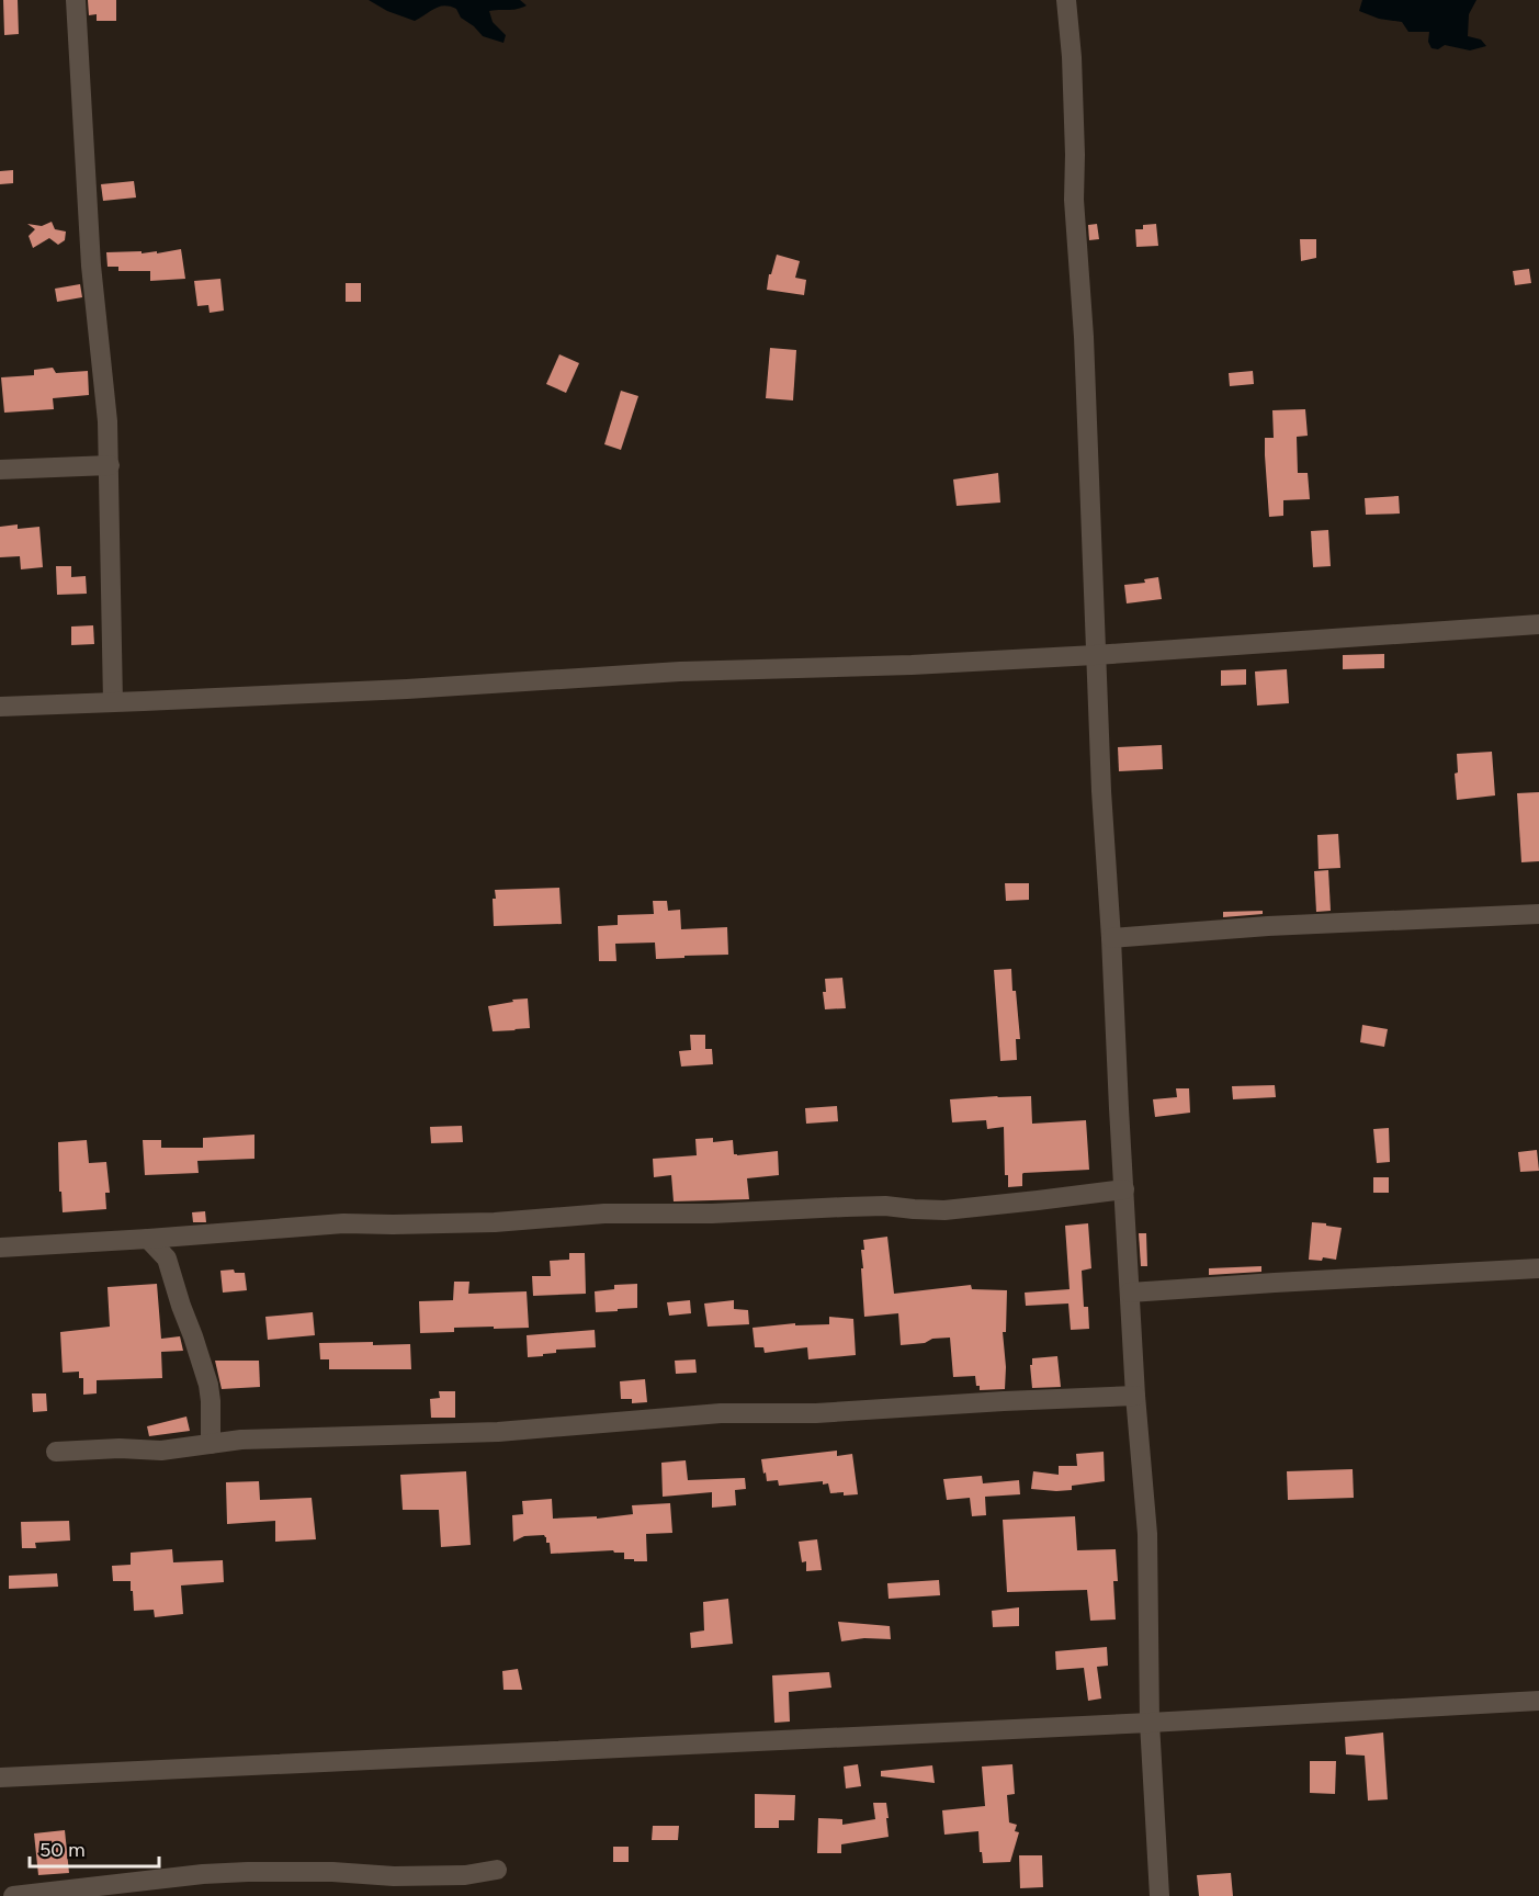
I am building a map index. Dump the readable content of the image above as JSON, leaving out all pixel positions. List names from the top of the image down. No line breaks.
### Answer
{"scale_bar":"50 m"}
